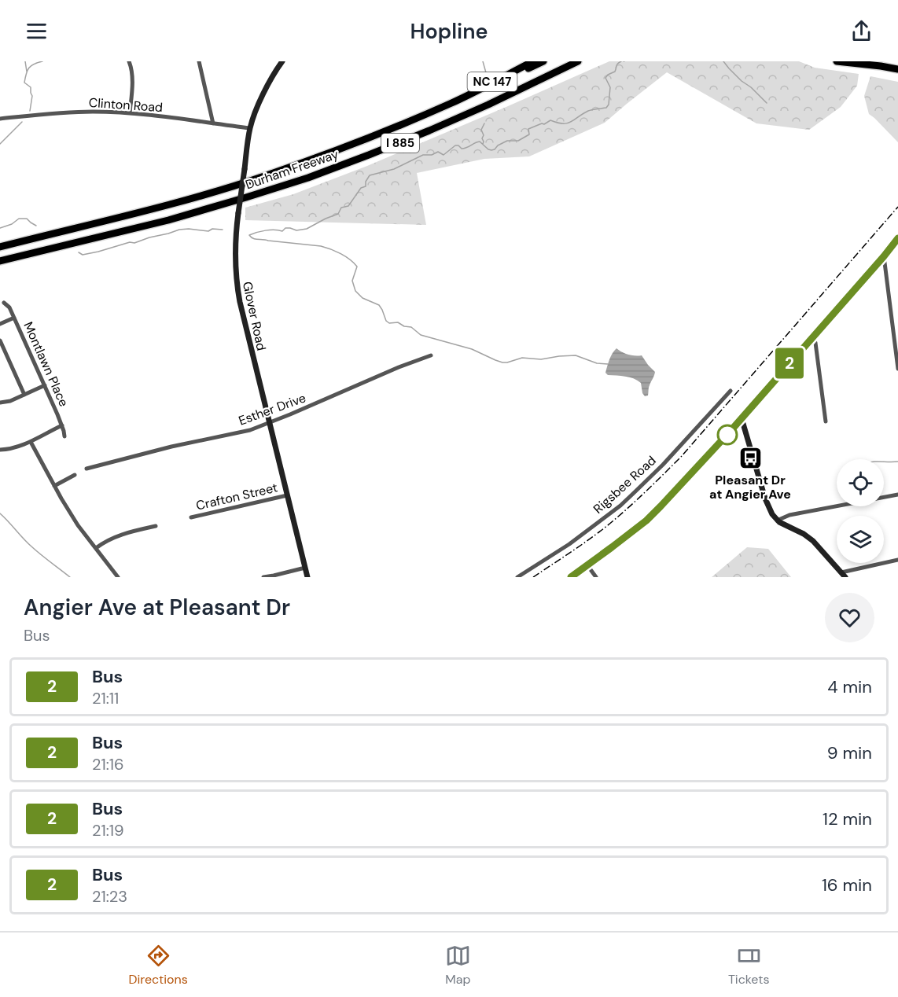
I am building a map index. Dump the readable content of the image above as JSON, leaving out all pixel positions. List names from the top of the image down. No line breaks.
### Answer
{"streets":{"highway":["NC 147","I 885","Durham Freeway"],"street":["Clinton Road","Glover Road","Montlawn Place","Esther Drive","Rigsbee Road","Crafton Street"]},"crossings":[["Clinton Road","Glover Road"],["I 885","Durham Freeway"],["Glover Road","Esther Drive"],["Glover Road","Crafton Street"]],"places":{"bus stop":["Pleasant Dr at Angier Ave"]},"lines":["bus line 2"],"page":{"header":"Hopline","on_map":"2","heading":["Angier Ave at Pleasant Dr","Bus"],"list":[{"mark":"2","name":"Bus","note":"21:11","value":"4 min"},{"mark":"2","name":"Bus","note":"21:16","value":"9 min"},{"mark":"2","name":"Bus","note":"21:19","value":"12 min"},{"mark":"2","name":"Bus","note":"21:23","value":"16 min"}],"tabs":["Directions","Map","Tickets"]}}
